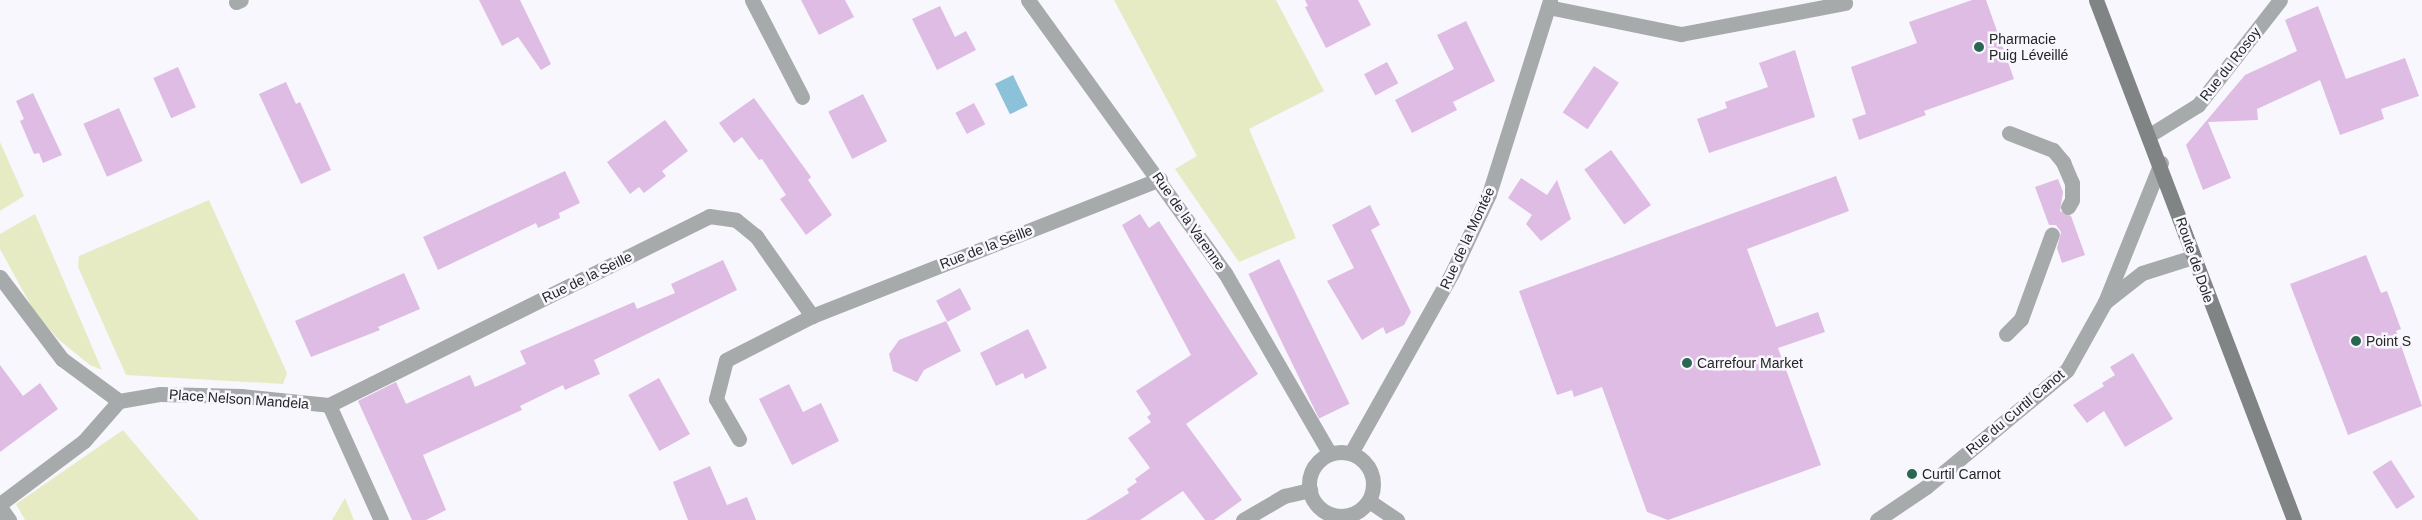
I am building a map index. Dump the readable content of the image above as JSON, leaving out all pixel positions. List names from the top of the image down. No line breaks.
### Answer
{"streets":{"main road":["Route de Dole"],"street":["Rue du Rosoy","Rue de la Varenne","Rue de la Montée","Rue de la Seille","Place Nelson Mandela","Rue du Curtil Canot"]},"crossings":[["Rue du Rosoy","Route de Dole"],["Rue de la Varenne","Rue de la Montée"],["Rue de la Varenne","Rue de la Seille"],["Rue de la Seille","Place Nelson Mandela"],["Route de Dole","Rue du Curtil Canot"]],"places":["Pharmacie Puig Léveillé","Point S","Carrefour Market","Curtil Carnot"]}
